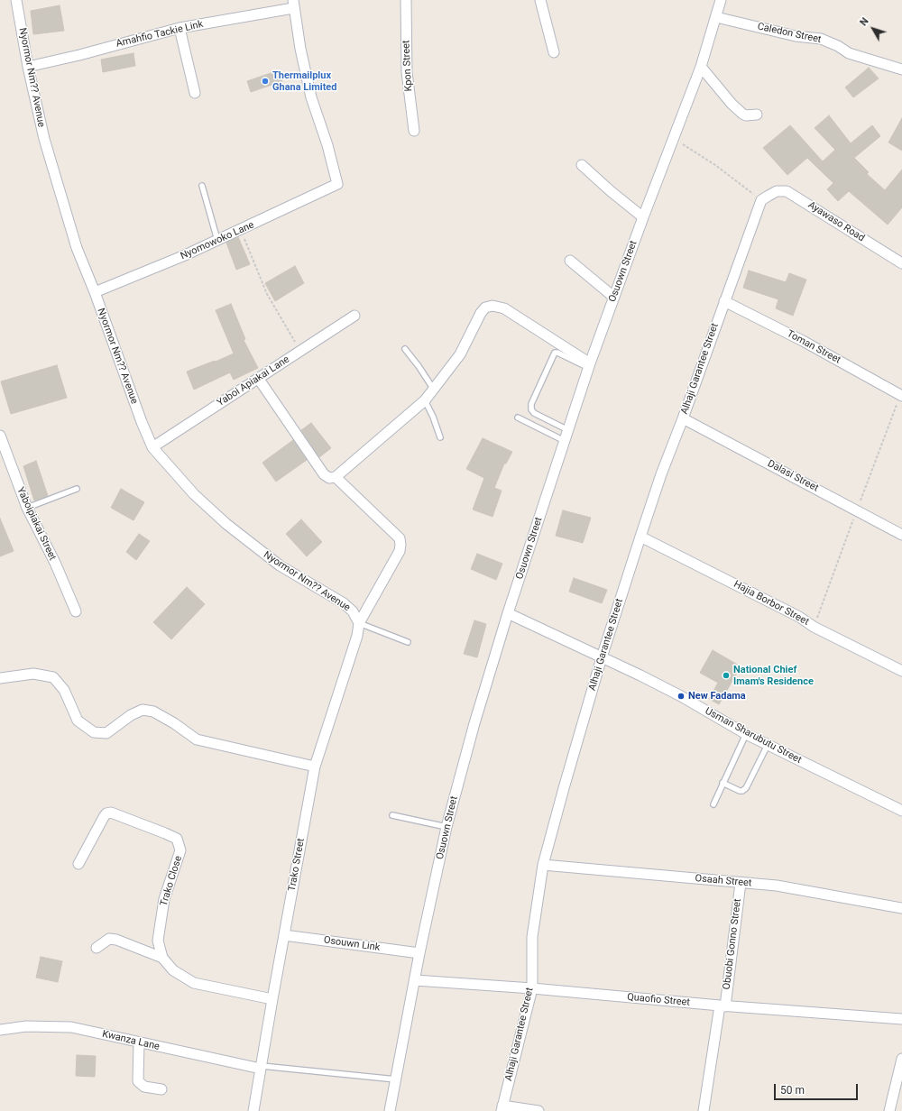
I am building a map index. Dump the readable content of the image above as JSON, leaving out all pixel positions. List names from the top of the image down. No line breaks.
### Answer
{"streets":{"street":["Caledon Street","Amahfio Tackie Link","Kpon Street","Nyormor Nm?? Avenue","Ayawaso Road","Nyomowoko Lane","Osuown Street","Toman Street","Alhaji Garantee Street","Yaboi Apiakai Lane","Dalasi Street","Yaboipiakai Street","Hajia Borbor Street","Usman Sharubutu Street","Trako Street","Trako Close","Osaah Street","Osouwn Link","Obuobi Gonno Street","Quaofio Street","Kwanza Lane"]},"crossings":[["Caledon Street","Osuown Street"],["Amahfio Tackie Link","Nyormor Nm?? Avenue"],["Amahfio Tackie Link","Nyomowoko Lane"],["Nyormor Nm?? Avenue","Nyomowoko Lane"],["Nyormor Nm?? Avenue","Yaboi Apiakai Lane"],["Nyormor Nm?? Avenue","Trako Street"],["Ayawaso Road","Alhaji Garantee Street"],["Osuown Street","Usman Sharubutu Street"],["Osuown Street","Osouwn Link"],["Osuown Street","Quaofio Street"],["Toman Street","Alhaji Garantee Street"],["Alhaji Garantee Street","Dalasi Street"],["Alhaji Garantee Street","Hajia Borbor Street"],["Alhaji Garantee Street","Usman Sharubutu Street"],["Alhaji Garantee Street","Osaah Street"],["Alhaji Garantee Street","Quaofio Street"],["Yaboi Apiakai Lane","Trako Street"],["Trako Street","Trako Close"],["Trako Street","Osouwn Link"],["Trako Street","Kwanza Lane"],["Osaah Street","Obuobi Gonno Street"],["Obuobi Gonno Street","Quaofio Street"]],"places":["Thermailplux Ghana Limited","National Chief Imam's Residence","New Fadama"],"scale_bar":"50 m","north":"top left"}
